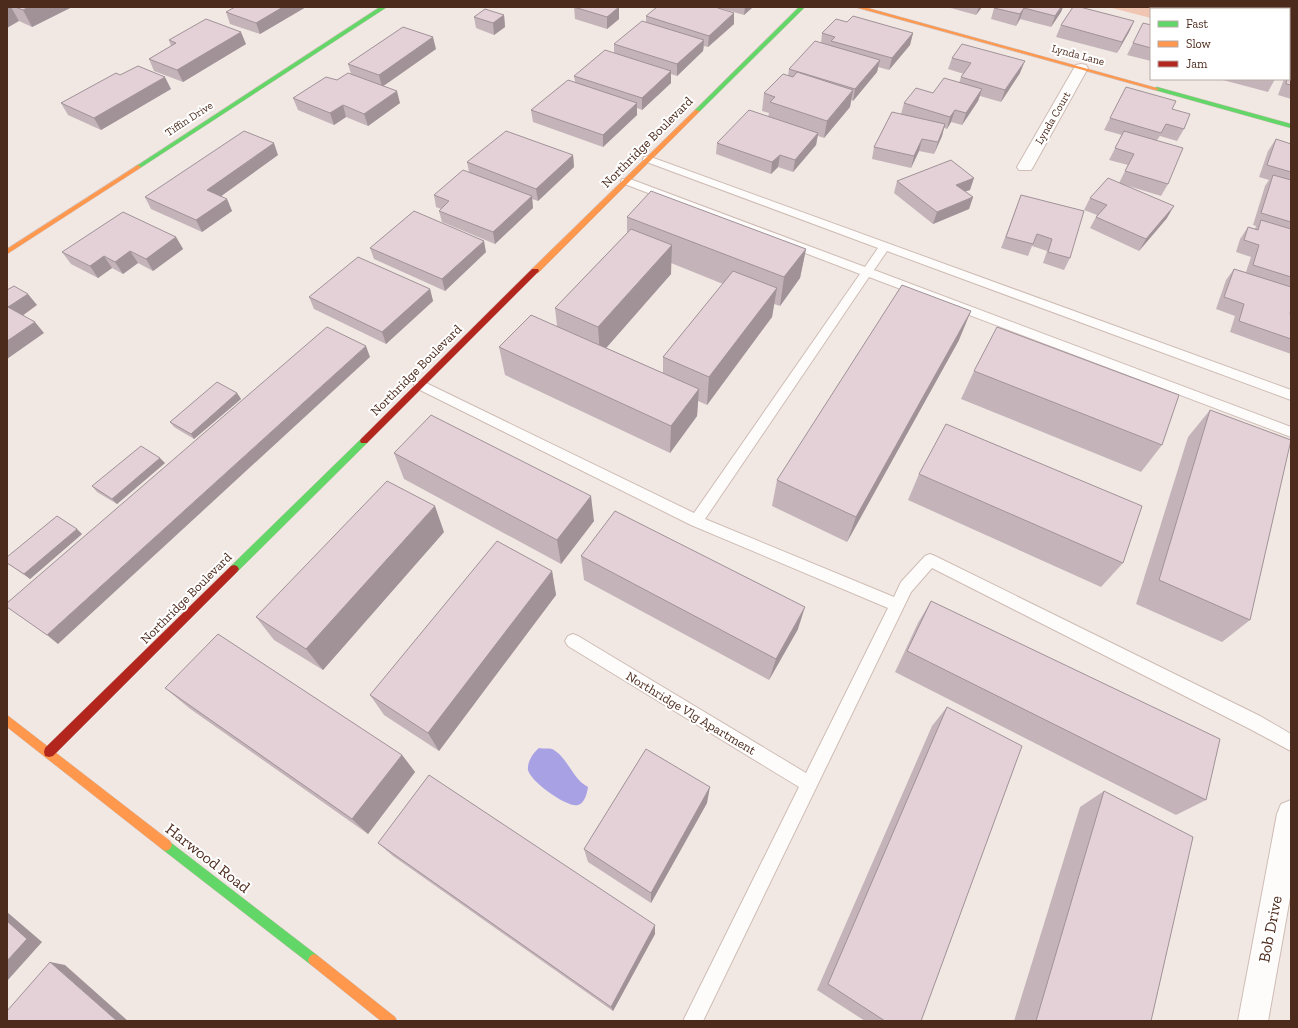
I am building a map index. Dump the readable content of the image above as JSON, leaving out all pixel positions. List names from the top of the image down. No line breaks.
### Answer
{"streets":{"street":["Lynda Lane","Lynda Court","Tiffin Drive","Northridge Boulevard","Harwood Road","Bob Drive"],"lane":["Northridge Vlg Apartment"]},"crossings":[["Lynda Lane","Lynda Court"],["Northridge Boulevard","Harwood Road"]],"legend":["Fast","Slow","Jam"]}
